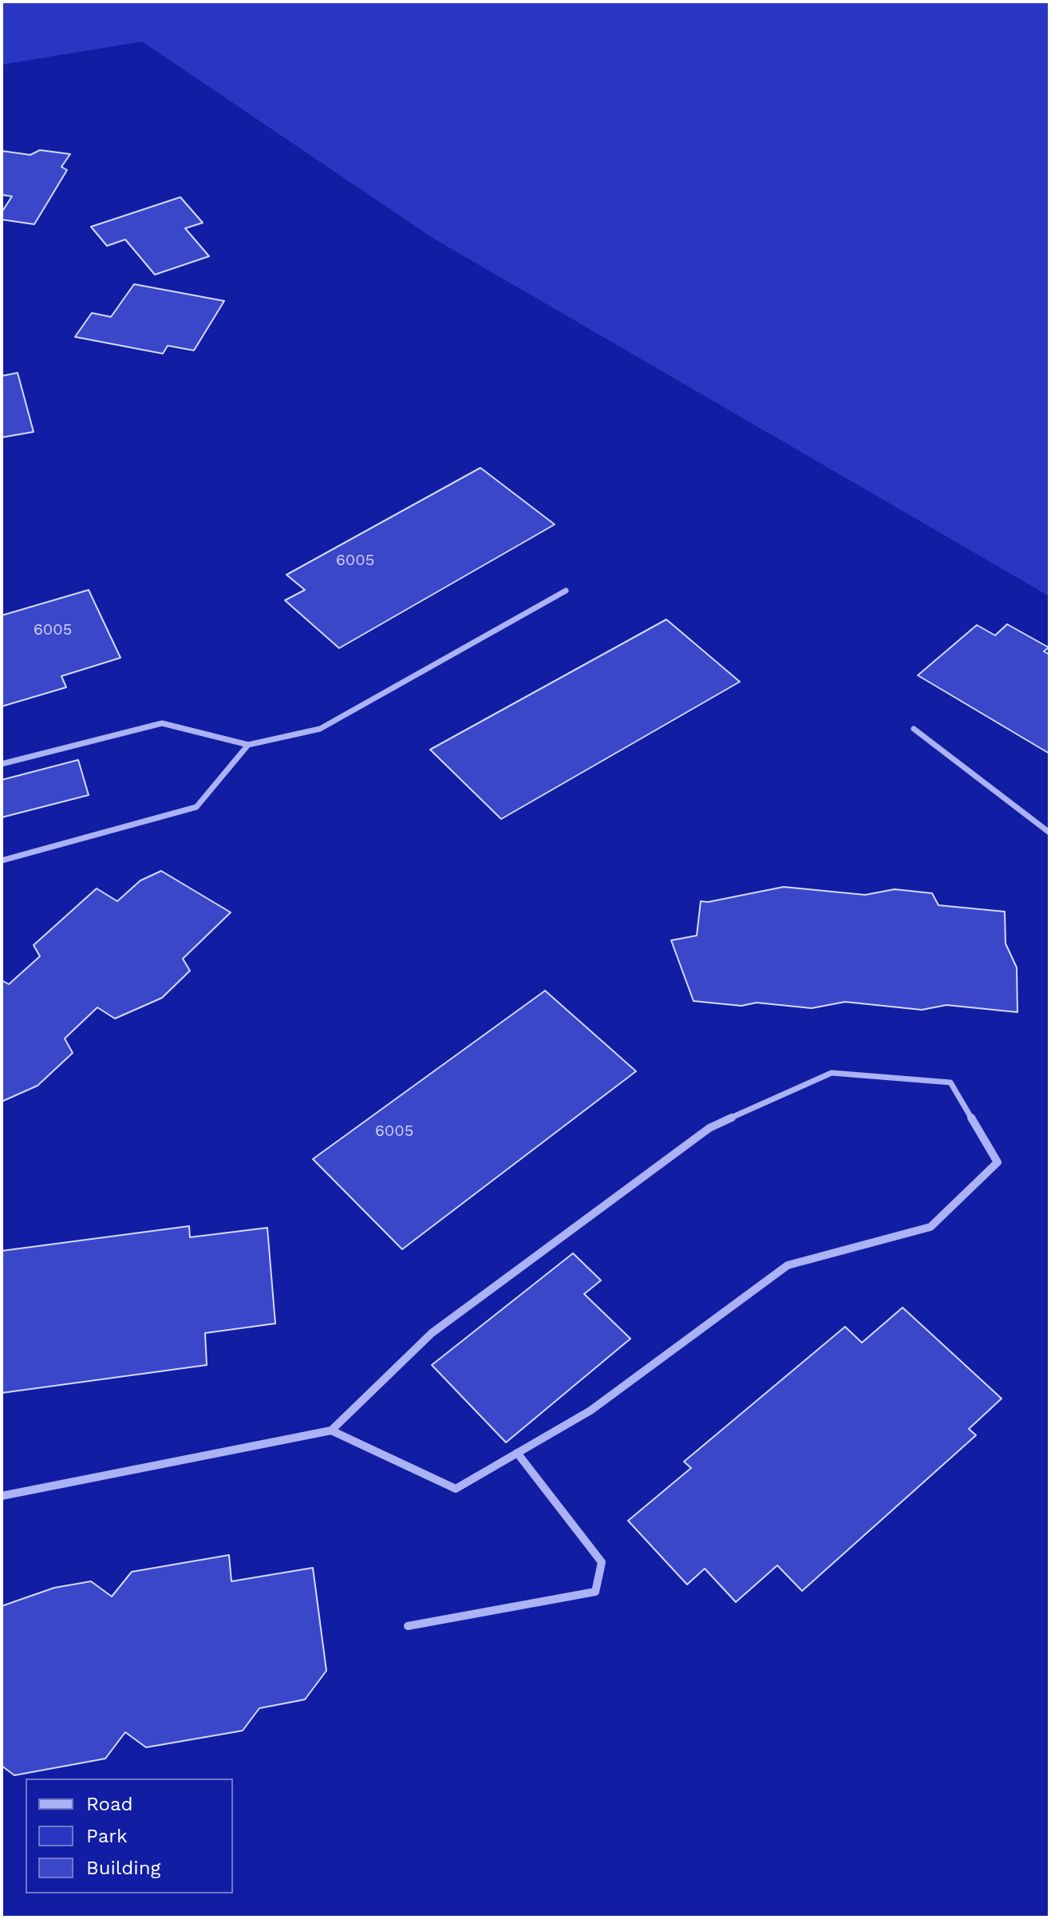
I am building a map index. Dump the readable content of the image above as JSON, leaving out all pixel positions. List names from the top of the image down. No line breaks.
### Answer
{"house_numbers":["6005","6005","6005"],"legend":["Road","Park","Building"]}
